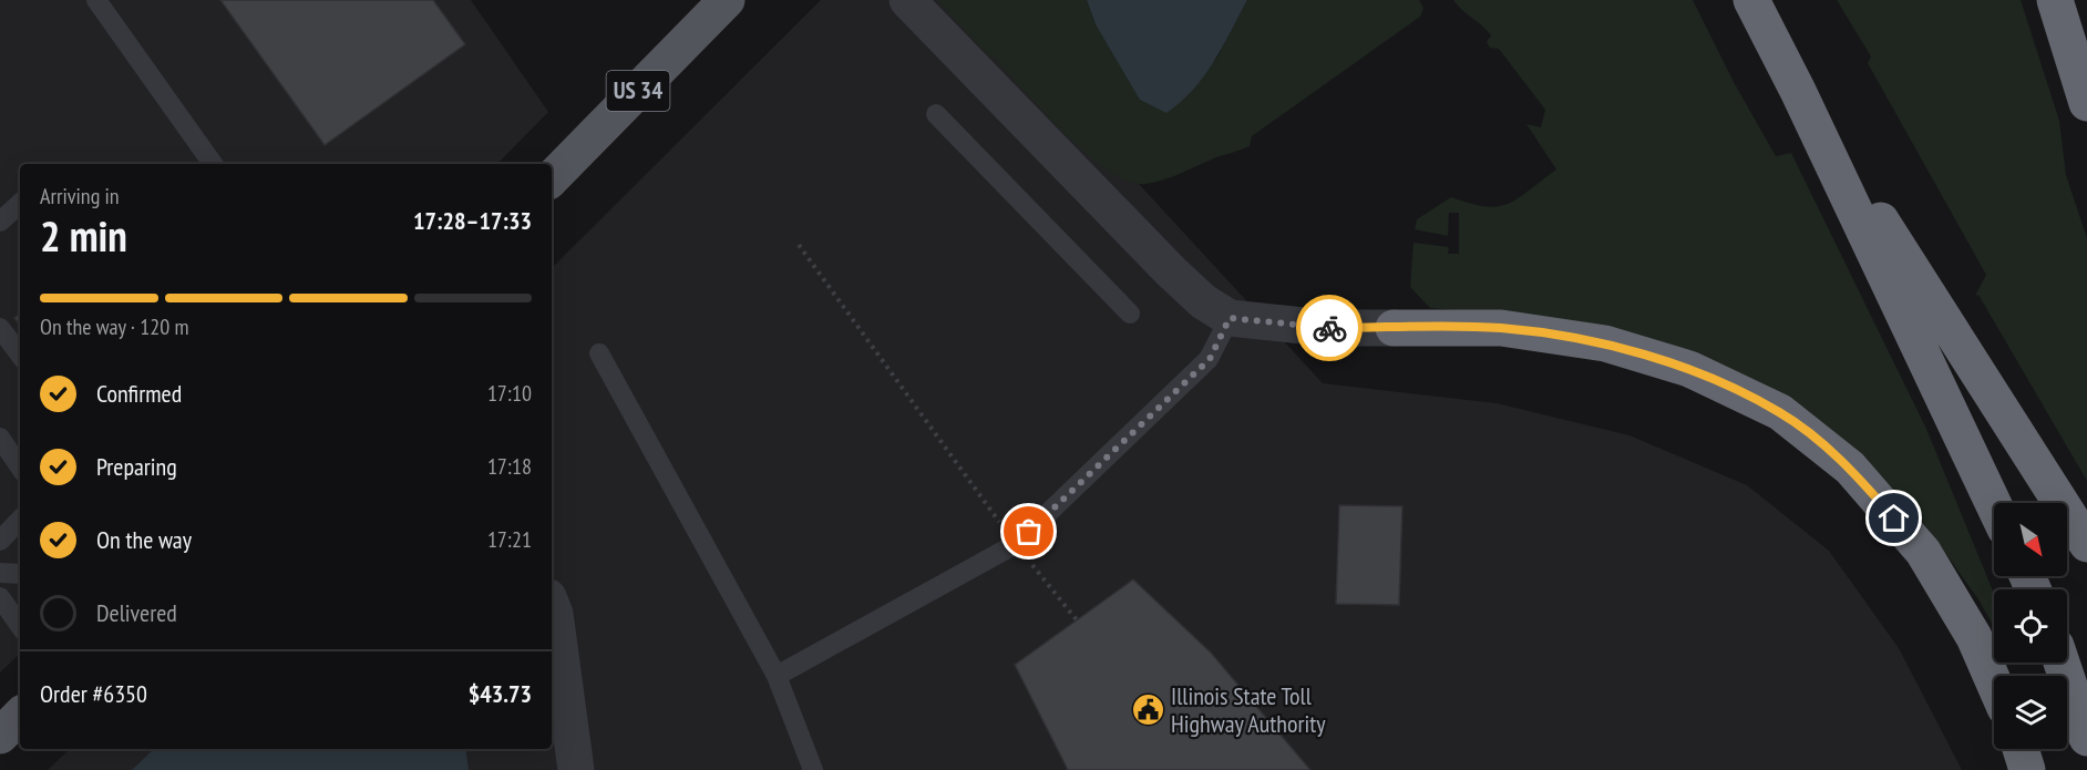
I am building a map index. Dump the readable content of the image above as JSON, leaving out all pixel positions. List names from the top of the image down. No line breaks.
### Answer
{"streets":{"main road":["US 34"]},"places":{"public building":["Illinois State Toll Highway Authority"]},"north":"bottom right","page":{"heading":["2 min","Arriving in","17:28–17:33"],"panel":["Order #6350","$43.73"],"bar":"On the way · 120 m","list":[["Confirmed","17:10"],["Preparing","17:18"],["On the way","17:21"],"Delivered"]}}
